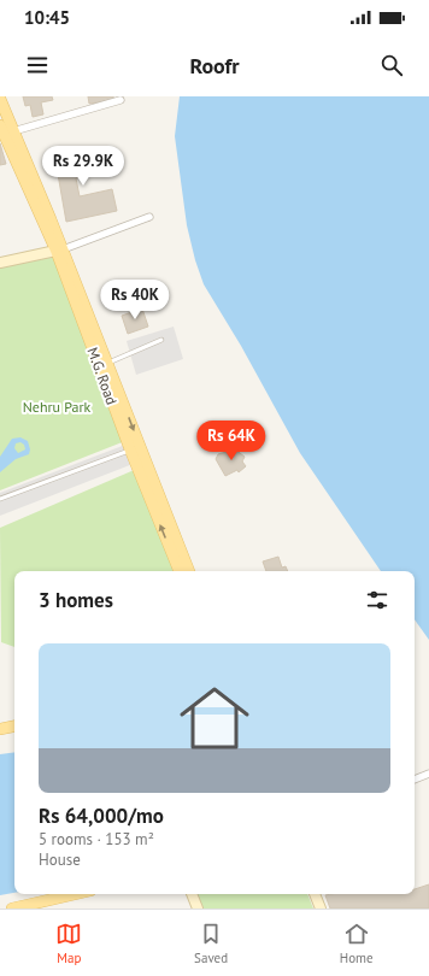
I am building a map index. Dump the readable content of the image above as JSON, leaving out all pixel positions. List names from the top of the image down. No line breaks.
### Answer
{"streets":{"main road":["M.G. Road"]},"parks":["Nehru Park"],"page":{"status":"10:45","header":"Roofr","price":["Rs 29.9K","Rs 40K","Rs 64K"],"heading":"3 homes","list":[{"name":"Rs 64,000/mo","note":"5 rooms · 153 m² · House"}],"tabs":["Map","Saved","Home"]}}
